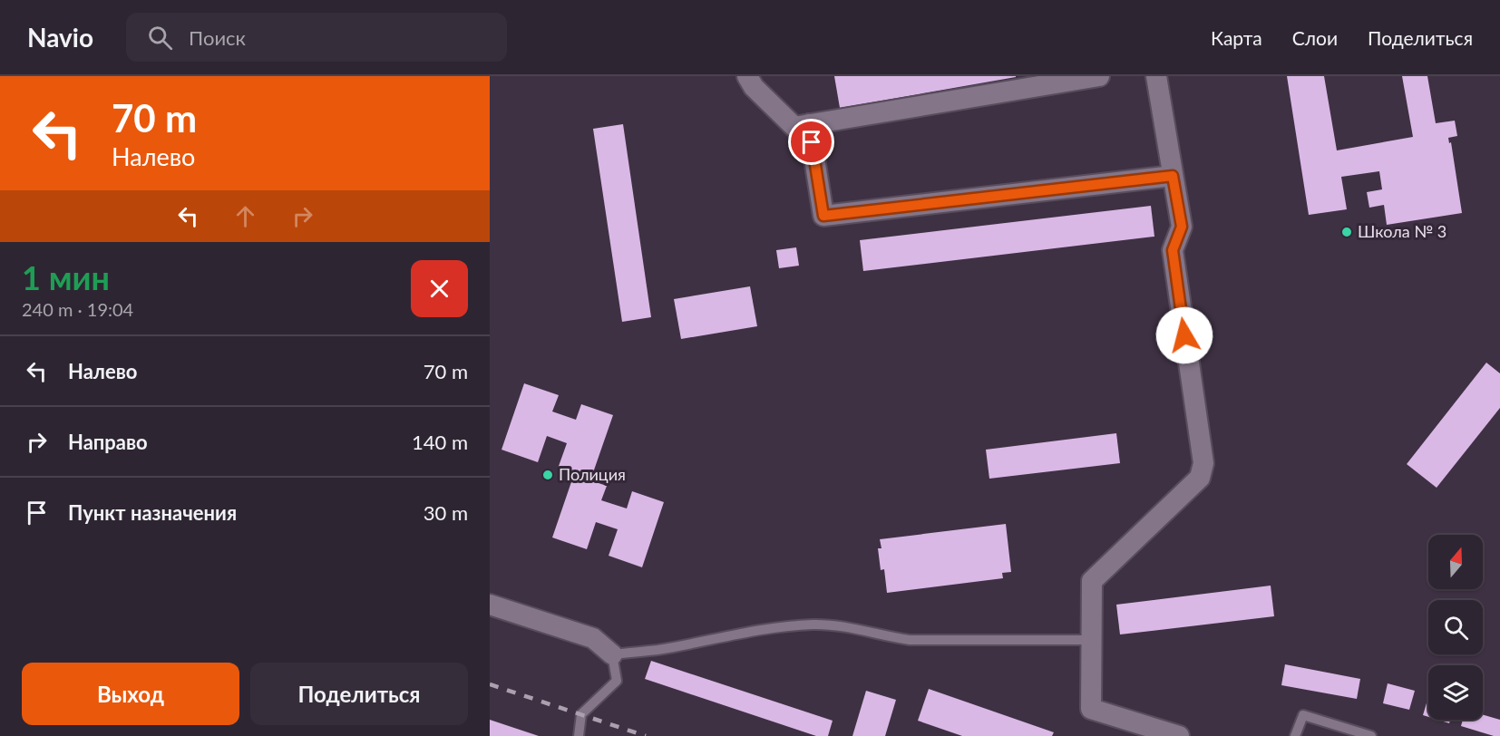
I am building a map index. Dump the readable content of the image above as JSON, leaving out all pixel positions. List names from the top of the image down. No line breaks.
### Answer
{"places":["Школа № 3","Полиция"],"north":"top","page":{"header":"Navio","search":"Поиск","nav":["Карта","Слои","Поделиться"],"turn":["70 m","Налево"],"heading":["1 мин","240 m · 19:04"],"list":[{"name":"Налево","value":"70 m"},{"name":"Направо","value":"140 m"},{"name":"Пункт назначения","value":"30 m"}],"buttons":["Выход","Поделиться"]}}
